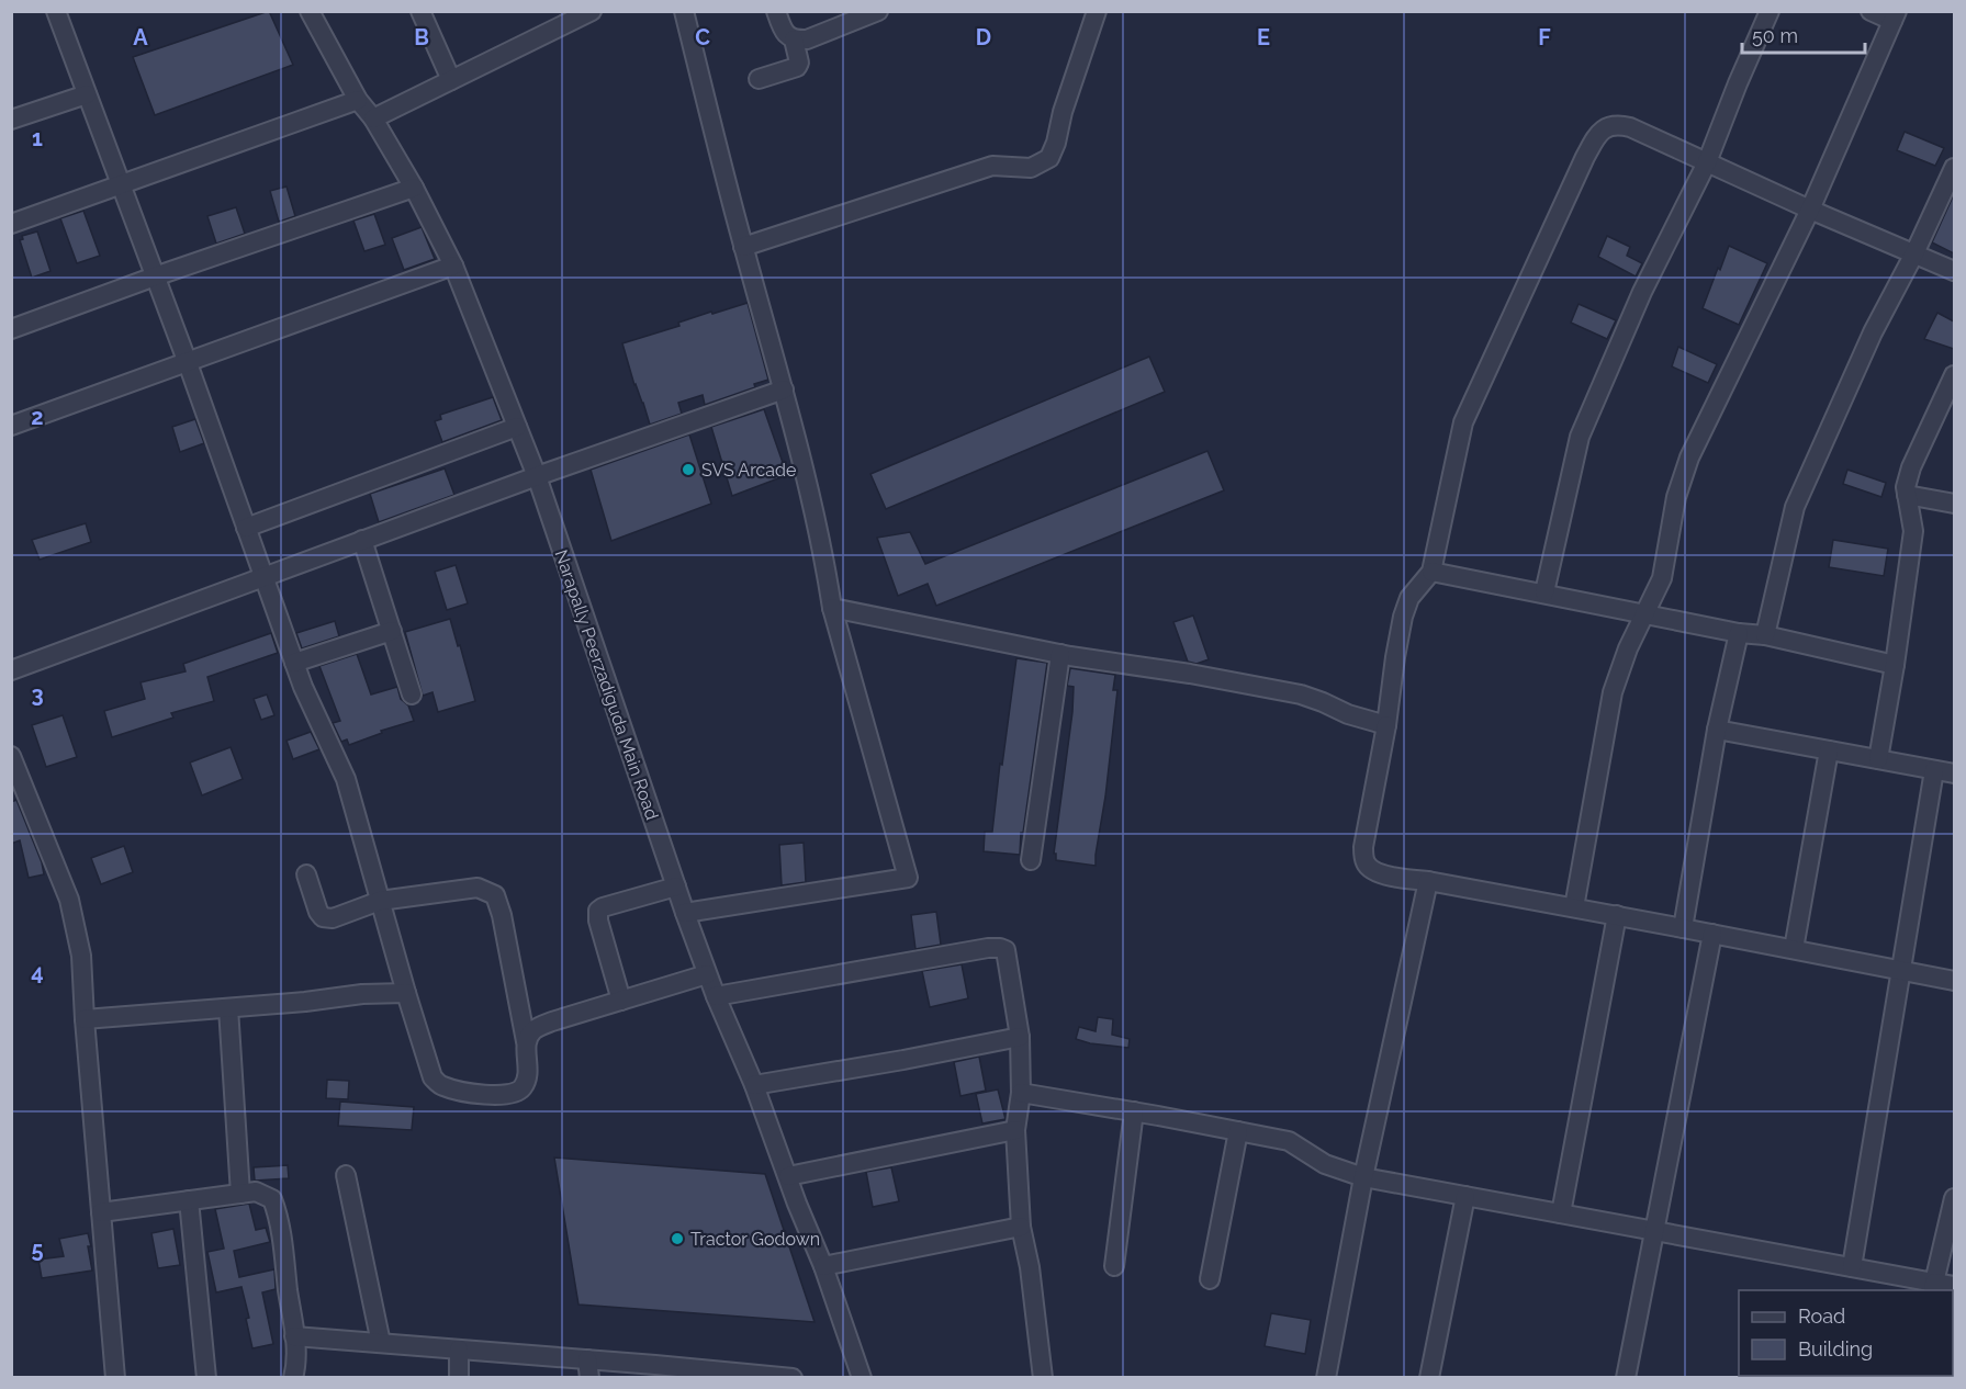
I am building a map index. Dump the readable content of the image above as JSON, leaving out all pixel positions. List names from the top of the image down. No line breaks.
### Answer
{"streets":{"street":["Narapally Peerzadiguda Main Road"]},"places":["SVS Arcade","Tractor Godown"],"legend":["Road","Building"],"scale_bar":"50 m","grid":{"columns":["A","B","C","D","E","F"],"rows":["1","2","3","4","5"]}}
